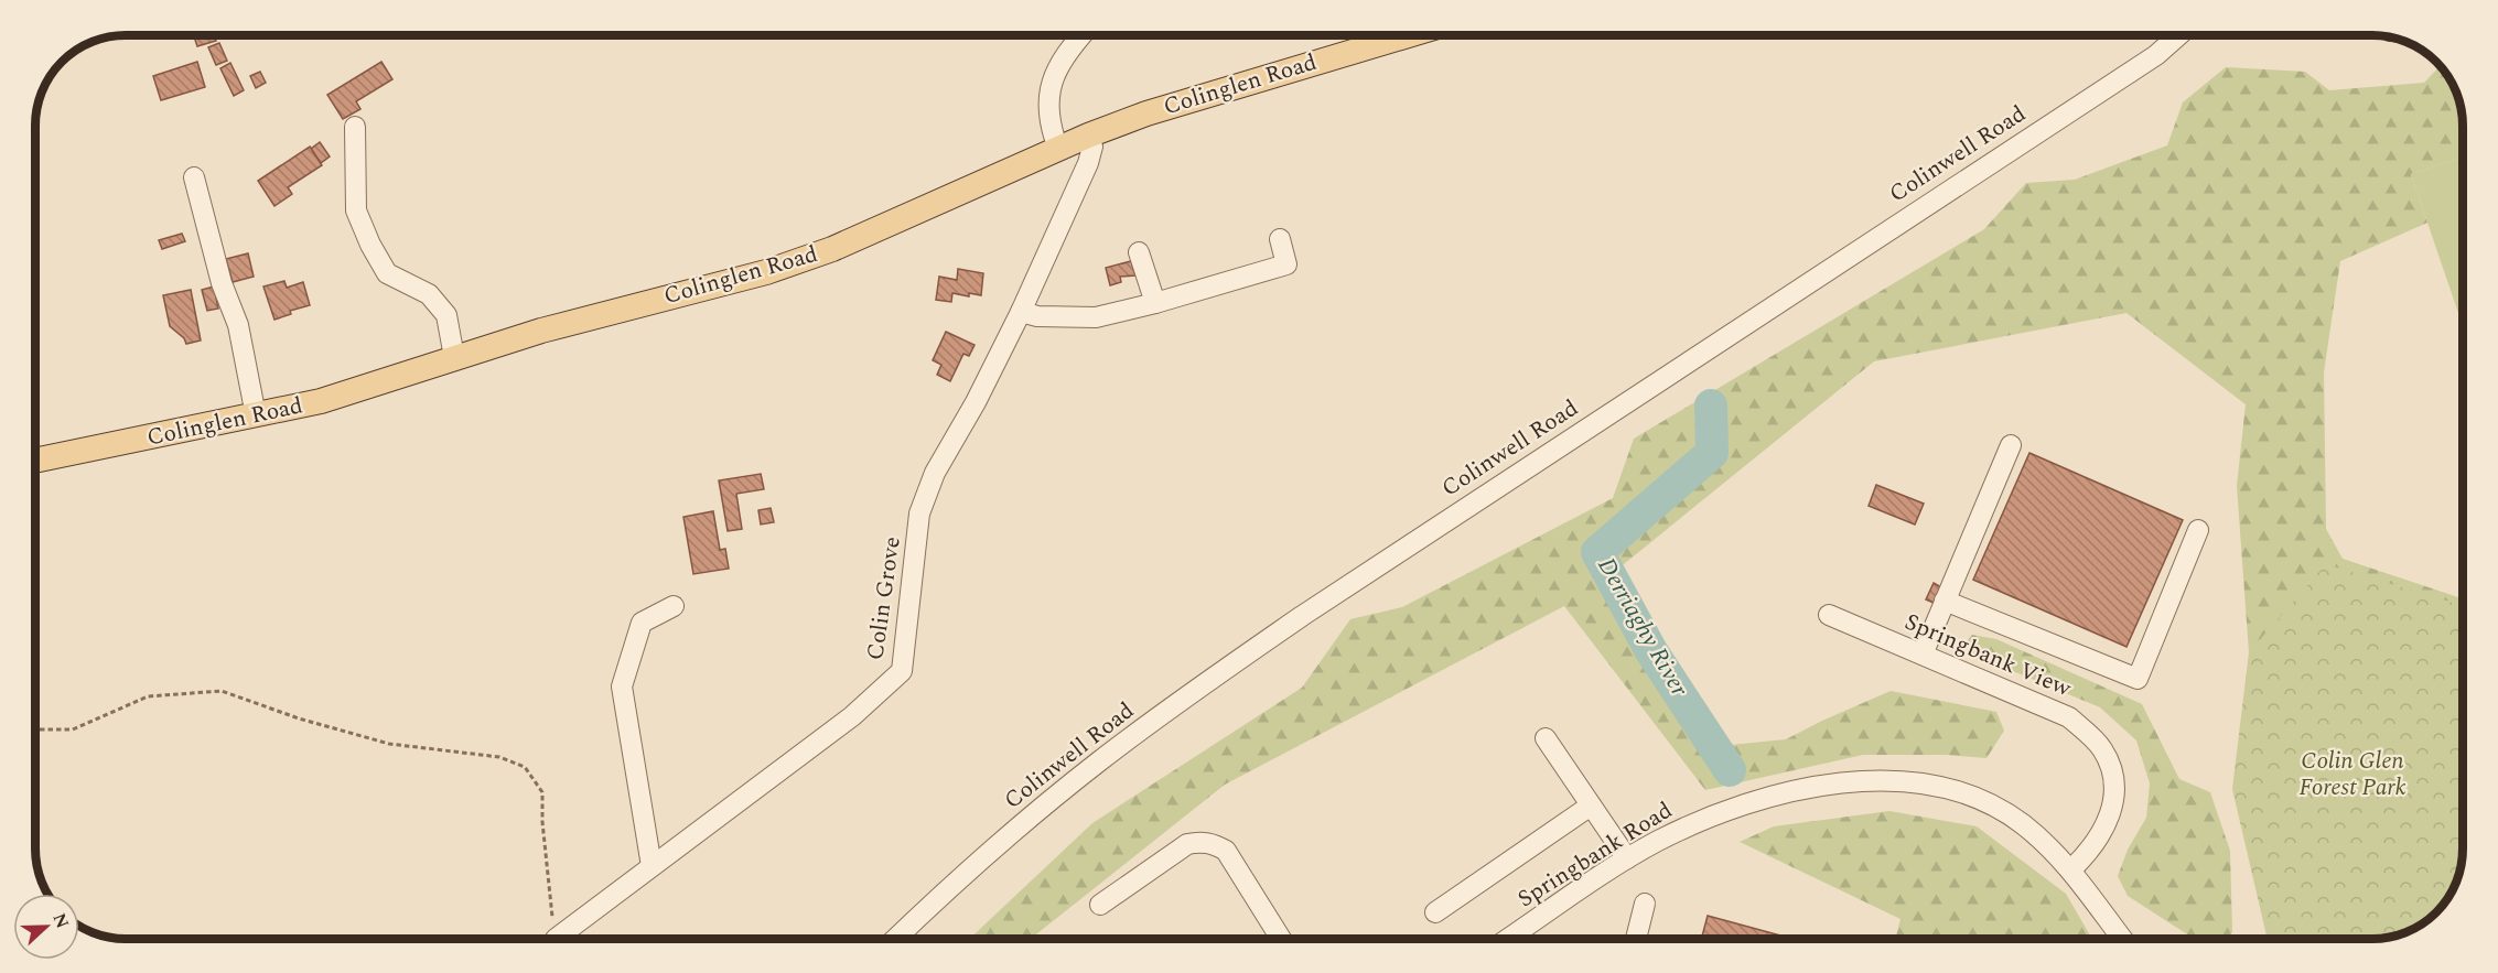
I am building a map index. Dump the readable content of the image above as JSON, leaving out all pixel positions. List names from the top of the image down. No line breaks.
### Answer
{"streets":{"main road":["Colinglen Road"],"street":["Colinwell Road","Colin Grove","Springbank View","Springbank Road"]},"crossings":[["Colinglen Road","Colin Grove"],["Springbank View","Springbank Road"]],"water":["Derriaghy River"],"parks":["Colin Glen Forest Park"],"north":"right"}
